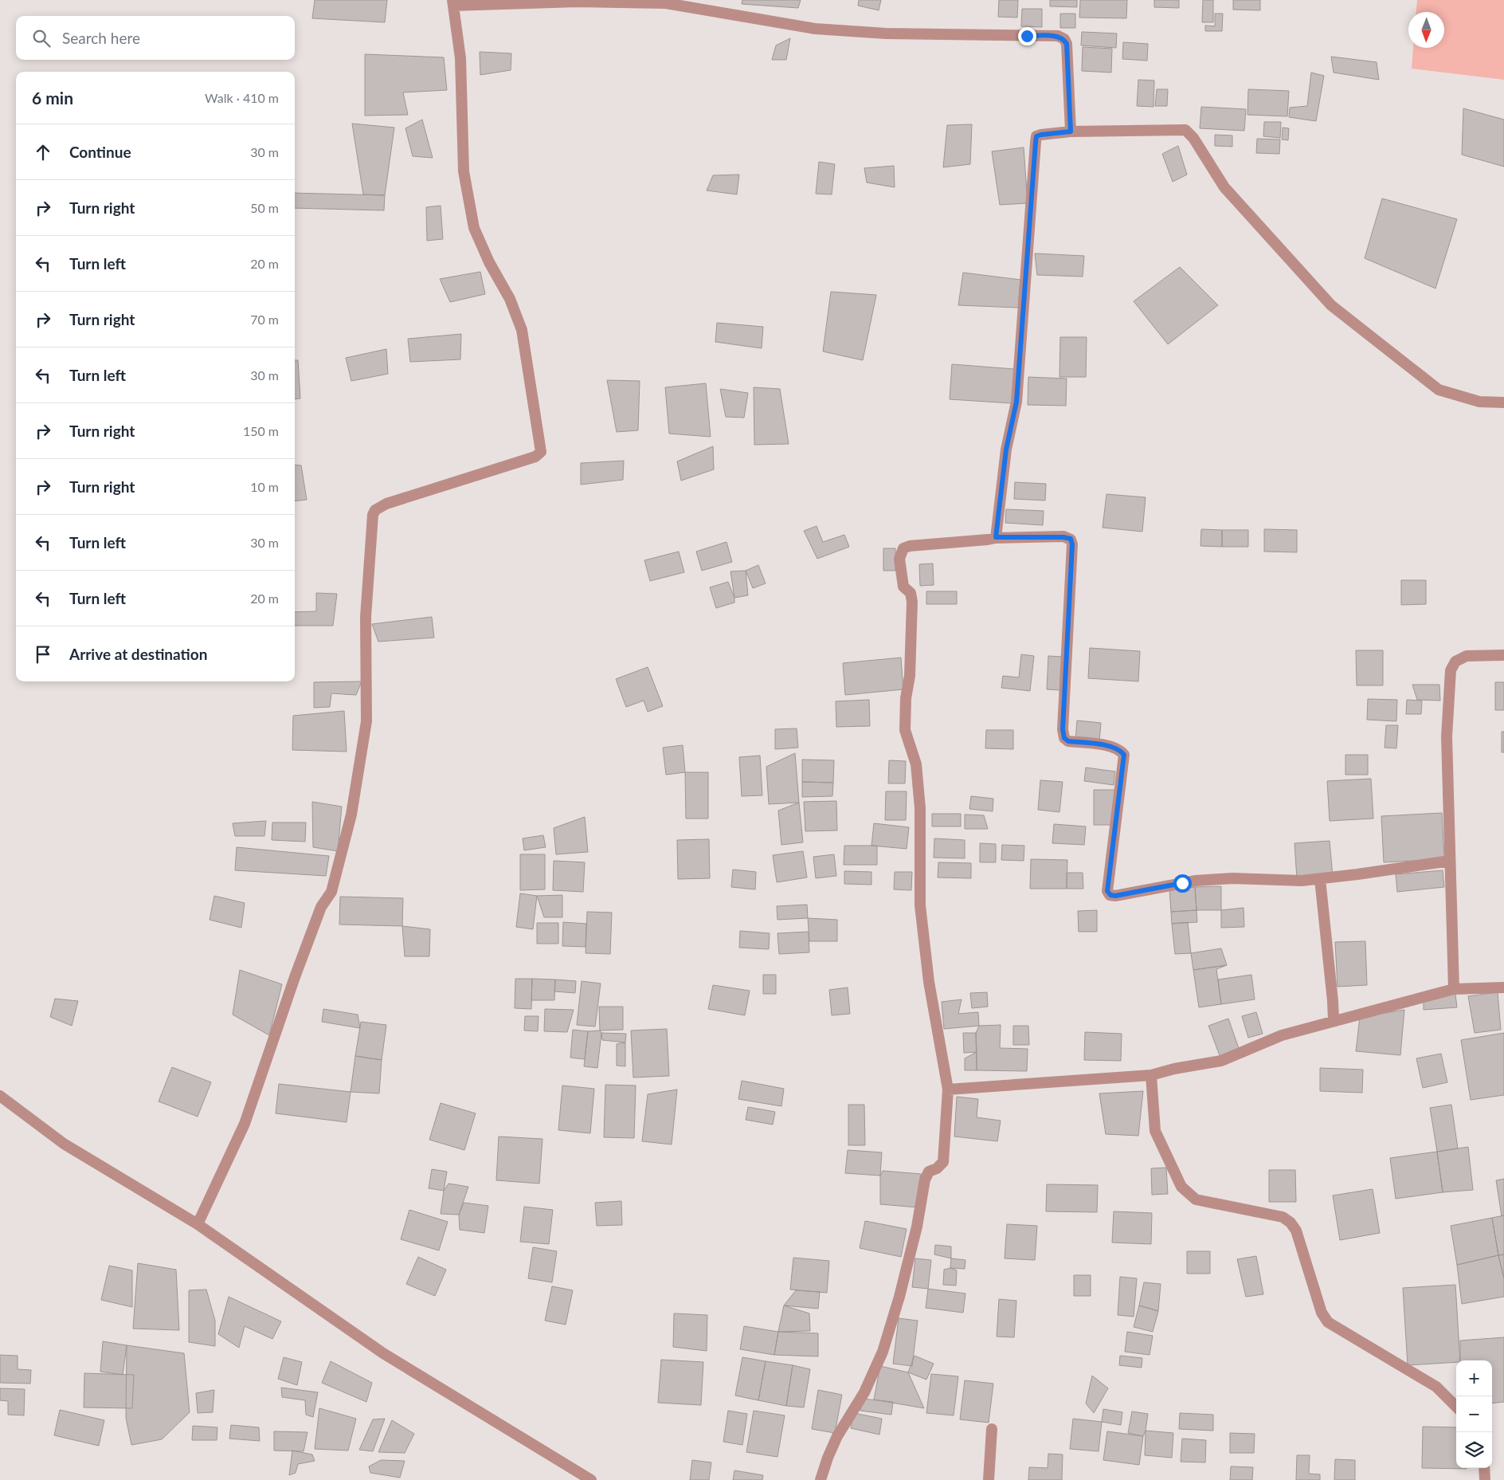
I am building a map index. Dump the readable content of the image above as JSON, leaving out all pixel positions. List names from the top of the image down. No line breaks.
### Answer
{"north":"bottom","page":{"search":"Search here","heading":["6 min","Walk · 410 m"],"list":[["Continue","30 m"],["Turn right","50 m"],["Turn left","20 m"],["Turn right","70 m"],["Turn left","30 m"],["Turn right","150 m"],["Turn right","10 m"],["Turn left","30 m"],["Turn left","20 m"],"Arrive at destination"],"map_buttons":["+","−"]}}
